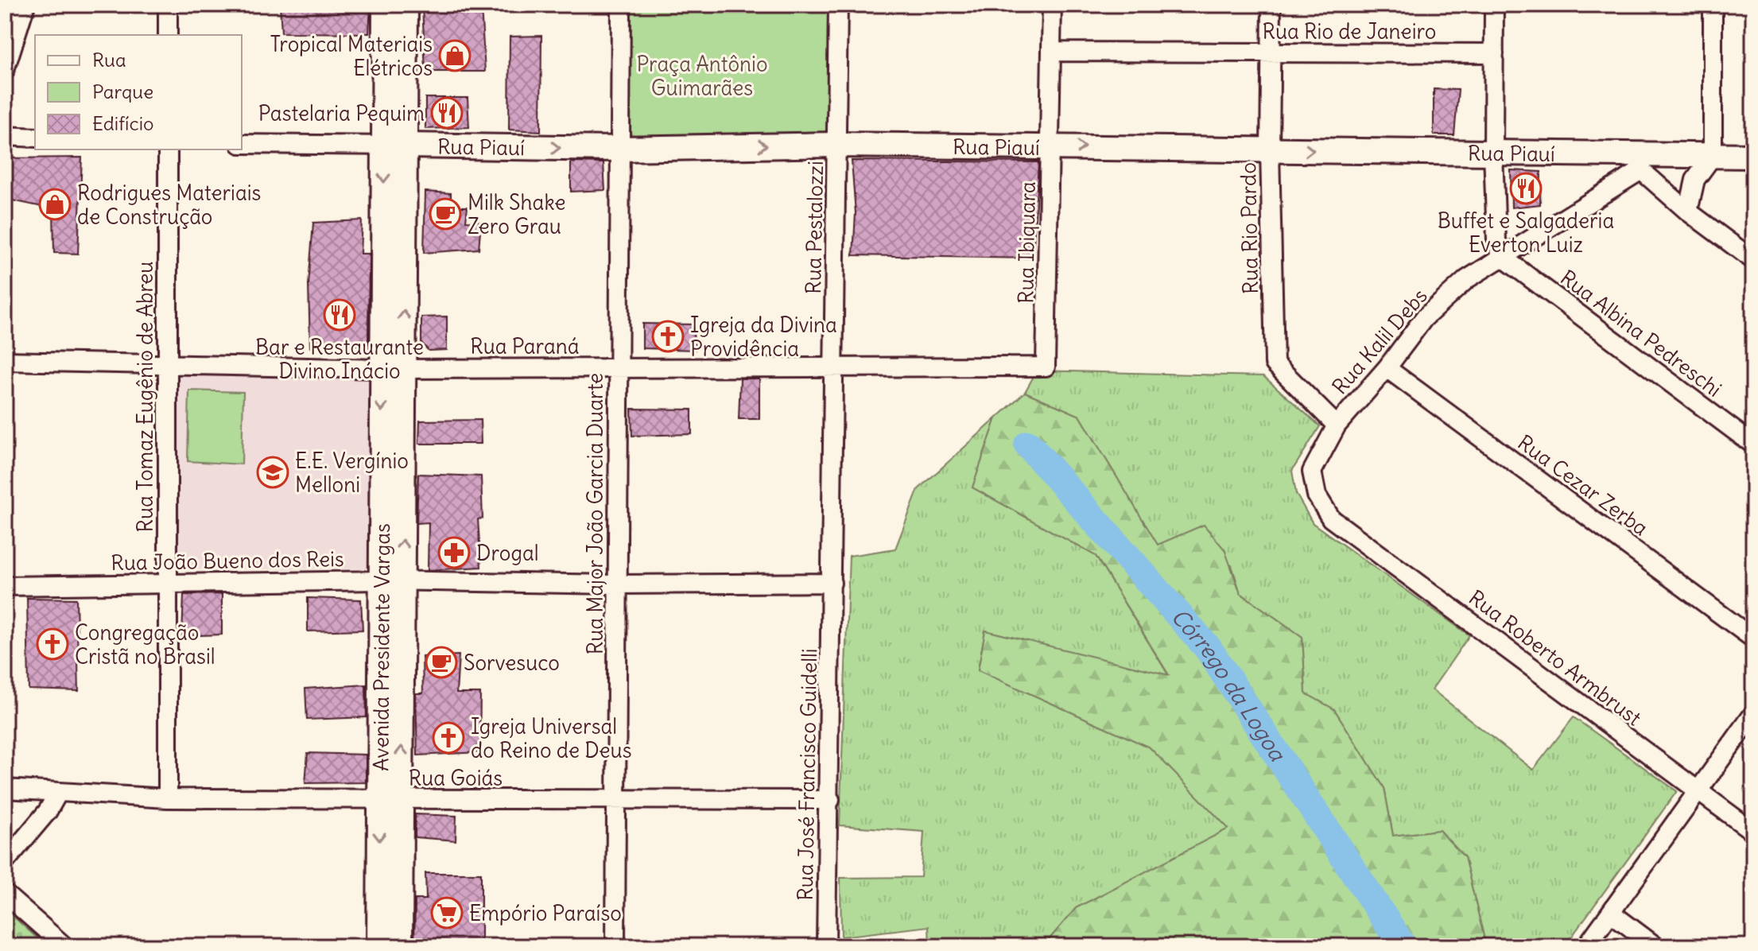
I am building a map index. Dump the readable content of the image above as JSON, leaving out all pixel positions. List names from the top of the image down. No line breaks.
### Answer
{"streets":{"main road":["Rua Piauí","Avenida Presidente Vargas"],"street":["Rua Rio de Janeiro","Rua Pestalozzi","Rua Rio Pardo","Rua Ibiquara","Rua Albina Pedreschi","Rua Kalil Debs","Rua Paraná","Rua Tomaz Eugênio de Abreu","Rua Cezar Zerba","Rua Major João Garcia Duarte","Rua João Bueno dos Reis","Rua Roberto Armbrust","Rua José Francisco Guidelli","Rua Goiás"]},"crossings":[["Rua Rio de Janeiro","Rua Rio Pardo"],["Rua Rio de Janeiro","Rua Ibiquara"],["Rua Piauí","Rua Pestalozzi"],["Rua Piauí","Rua Rio Pardo"],["Rua Piauí","Rua Ibiquara"],["Rua Piauí","Rua Kalil Debs"],["Rua Piauí","Rua Major João Garcia Duarte"],["Rua Piauí","Avenida Presidente Vargas"],["Rua Pestalozzi","Rua Paraná"],["Rua Pestalozzi","Rua João Bueno dos Reis"],["Rua Pestalozzi","Rua José Francisco Guidelli"],["Rua Rio Pardo","Rua Kalil Debs"],["Rua Ibiquara","Rua Paraná"],["Rua Albina Pedreschi","Rua Kalil Debs"],["Rua Kalil Debs","Rua Cezar Zerba"],["Rua Kalil Debs","Rua Roberto Armbrust"],["Rua Paraná","Rua Tomaz Eugênio de Abreu"],["Rua Paraná","Rua Major João Garcia Duarte"],["Rua Paraná","Avenida Presidente Vargas"],["Rua Tomaz Eugênio de Abreu","Rua João Bueno dos Reis"],["Rua Tomaz Eugênio de Abreu","Rua Goiás"],["Rua Major João Garcia Duarte","Rua João Bueno dos Reis"],["Rua Major João Garcia Duarte","Rua Goiás"],["Rua João Bueno dos Reis","Avenida Presidente Vargas"],["Avenida Presidente Vargas","Rua Goiás"],["Rua José Francisco Guidelli","Rua Goiás"]],"one_way":["Rua Piauí"],"water":["Córrego da Logoa"],"parks":["Praça Antônio Guimarães"],"places":{"shop":["Tropical Materiais Elétricos","Rodrigues Materiais de Construção"],"restaurant":["Pastelaria Pequim","Buffet e Salgaderia Everton Luiz","Bar e Restaurante Divino Inácio"],"cafe":["Milk Shake Zero Grau","Sorvesuco"],"church":["Igreja da Divina Providência","Congregação Cristã no Brasil","Igreja Universal do Reino de Deus"],"school or university":["E.E. Vergínio Melloni"],"pharmacy":["Drogal"],"supermarket":["Empório Paraíso"]},"legend":["Rua","Parque","Edifício"]}
